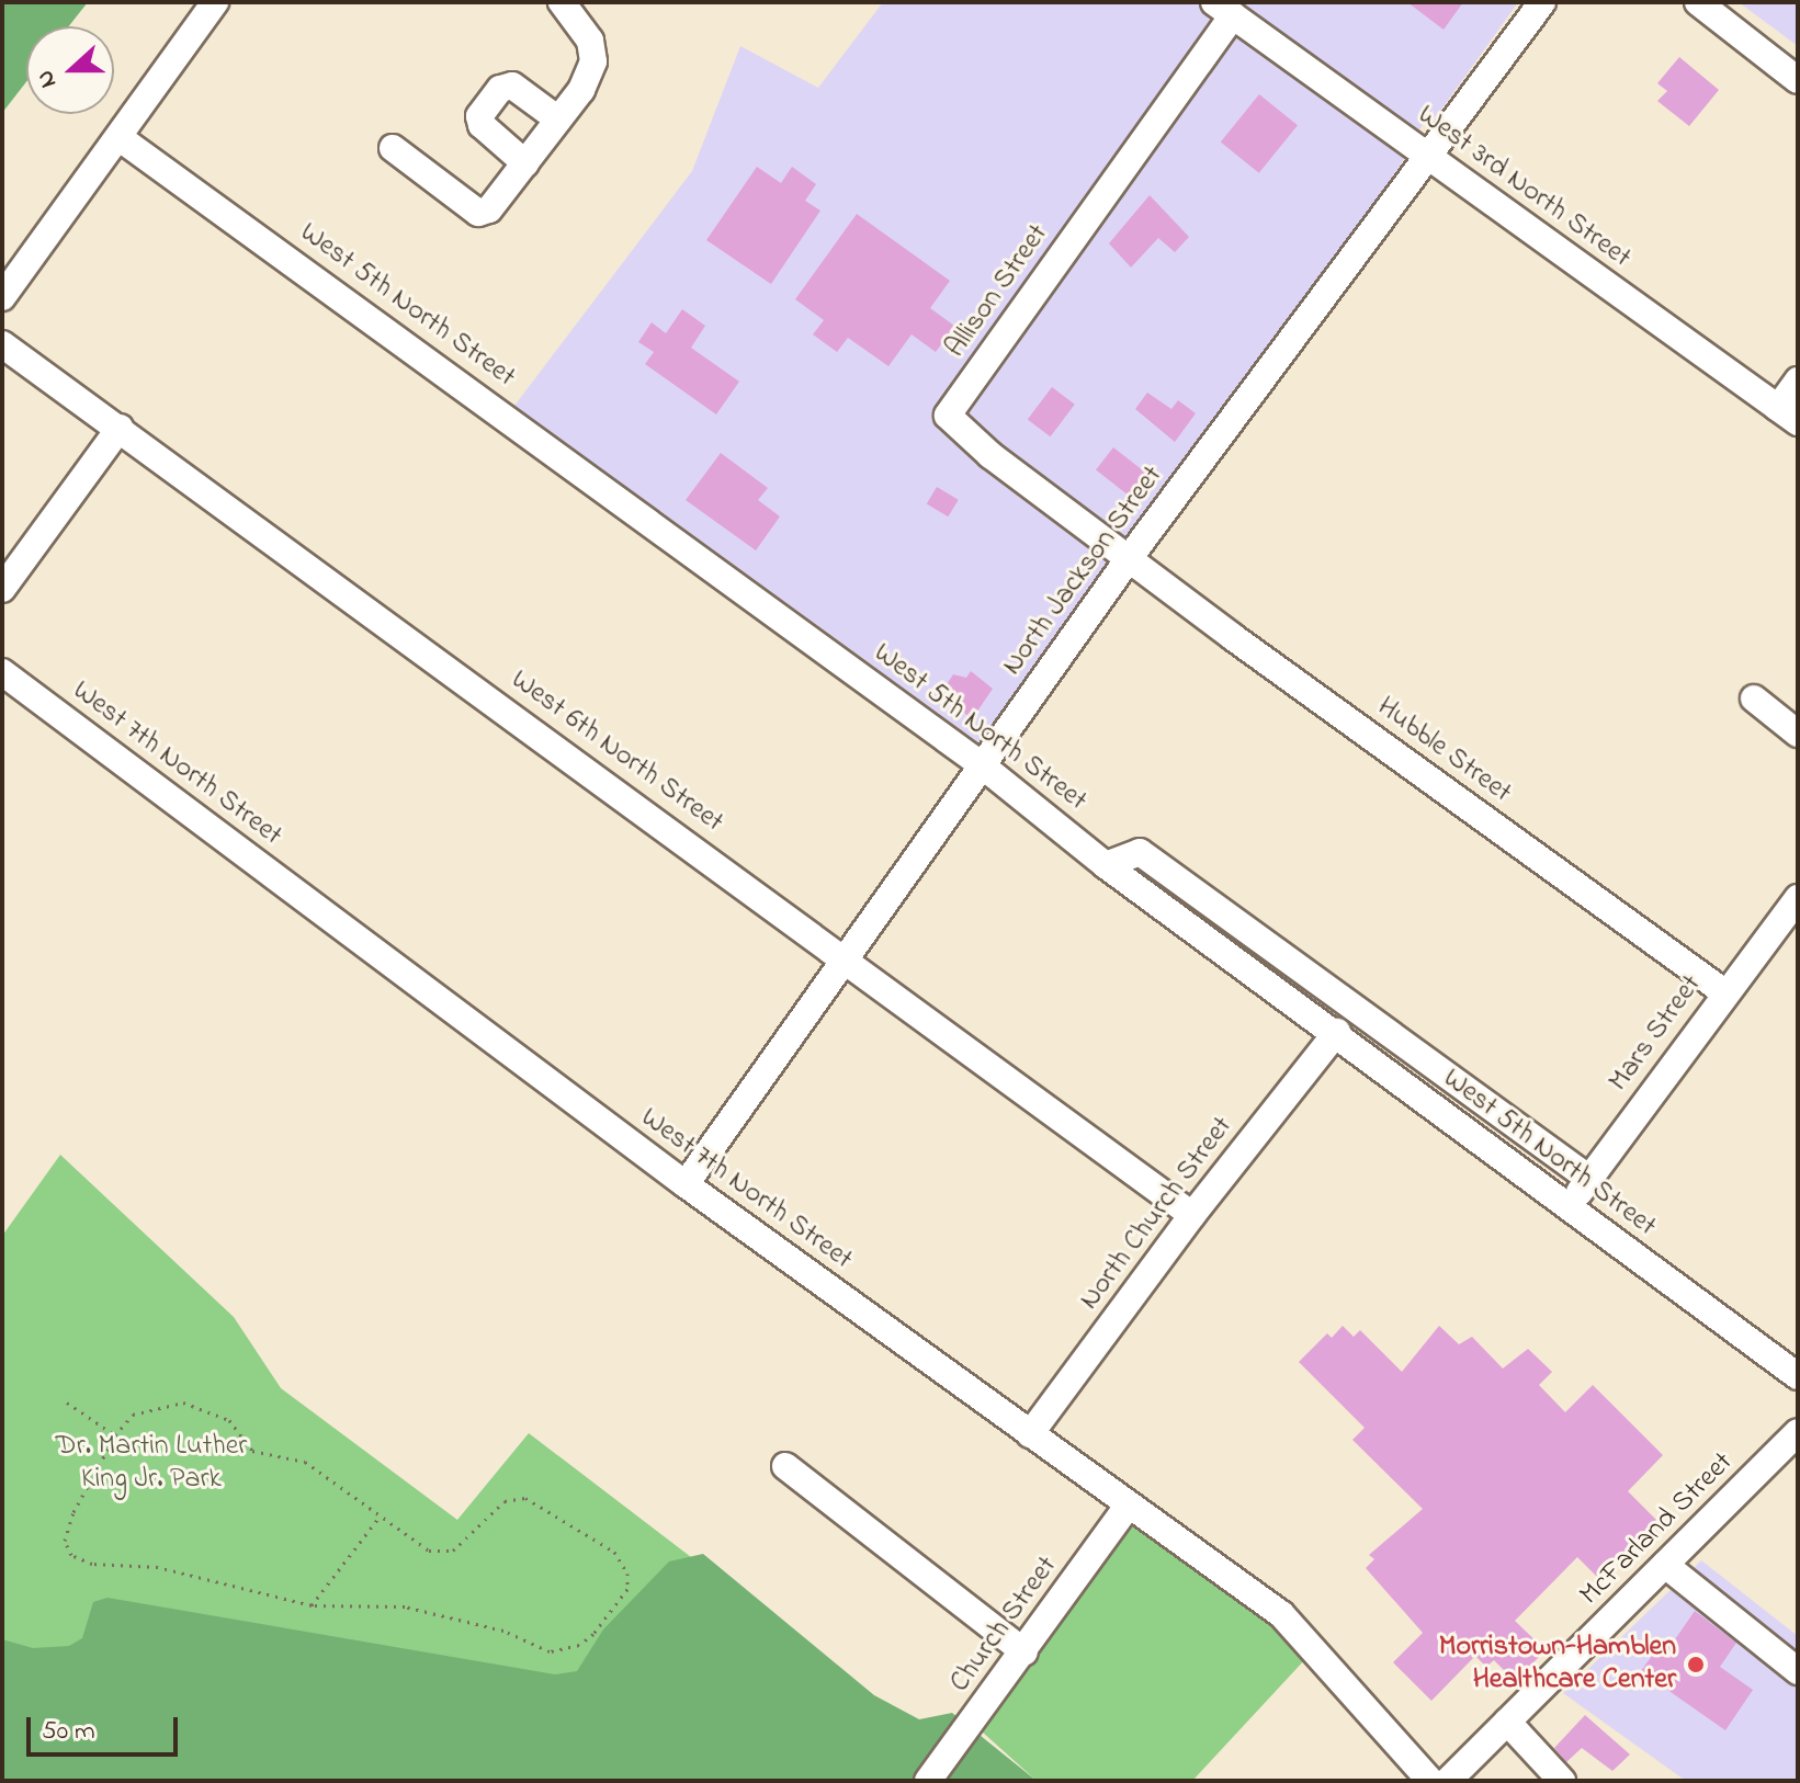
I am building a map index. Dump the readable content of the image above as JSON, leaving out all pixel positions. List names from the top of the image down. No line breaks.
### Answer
{"streets":{"street":["West 3rd North Street","Allison Street","West 5th North Street","North Jackson Street","Hubble Street","West 6th North Street","West 7th North Street","Mars Street","North Church Street","McFarland Street","Church Street"]},"crossings":[["West 3rd North Street","Allison Street"],["West 3rd North Street","North Jackson Street"],["Allison Street","North Jackson Street"],["Allison Street","Hubble Street"],["West 5th North Street","North Jackson Street"],["West 5th North Street","Mars Street"],["West 5th North Street","North Church Street"],["North Jackson Street","Hubble Street"],["North Jackson Street","West 6th North Street"],["North Jackson Street","West 7th North Street"],["Hubble Street","Mars Street"],["West 6th North Street","North Church Street"],["West 7th North Street","North Church Street"],["West 7th North Street","Church Street"]],"parks":["Dr. Martin Luther King Jr. Park"],"places":["Morristown-Hamblen Healthcare Center"],"scale_bar":"50 m","north":"left"}
